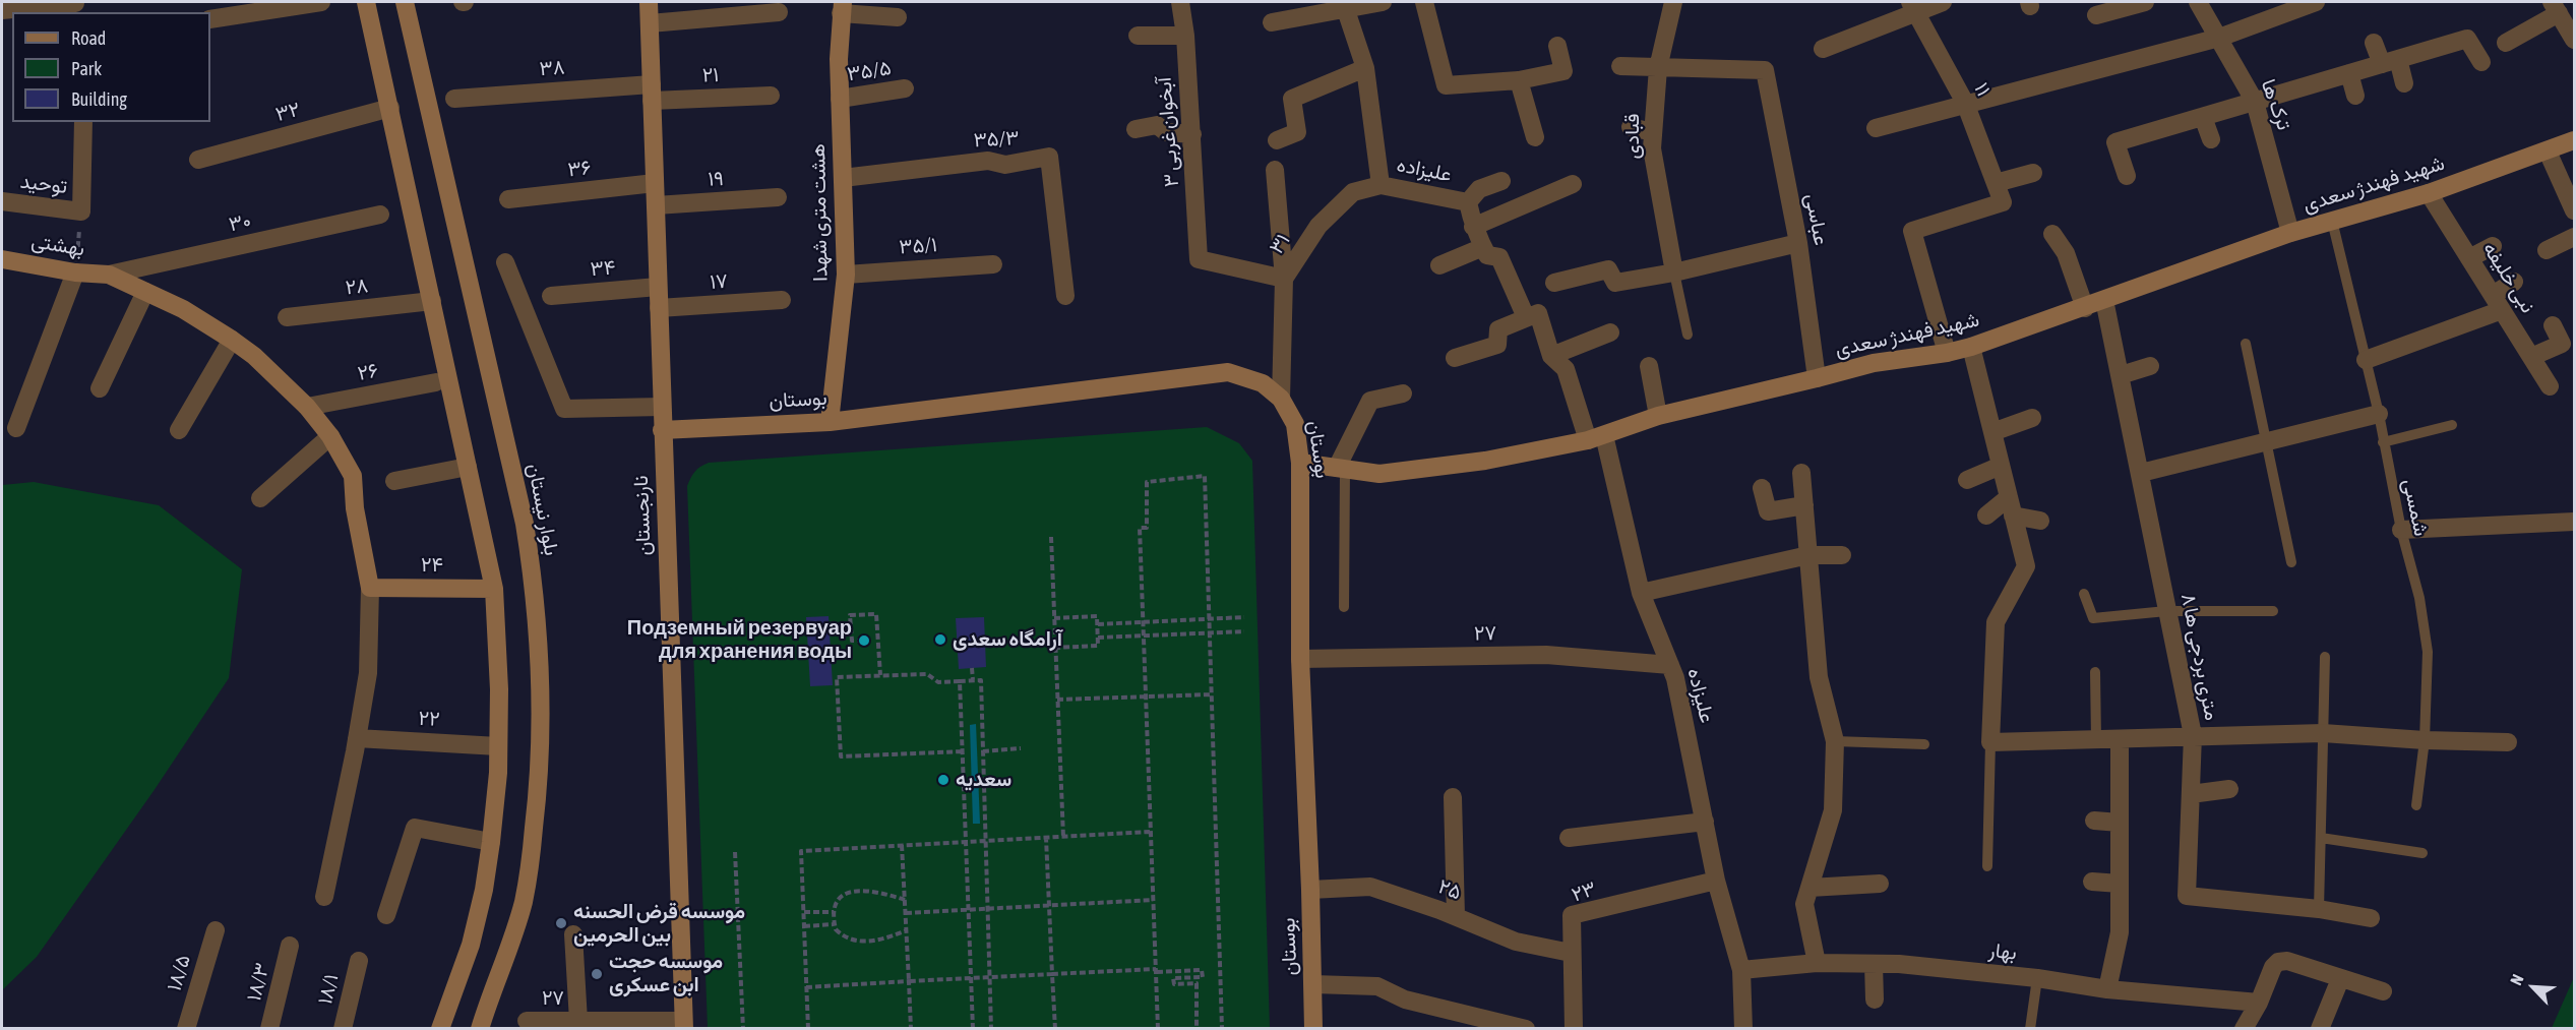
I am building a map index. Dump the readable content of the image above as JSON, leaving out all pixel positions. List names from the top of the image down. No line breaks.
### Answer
{"streets":{"street":["۳۸","۳۵/۵","۲۱","۱۱","ترک ها","۳۲","آبخوان غربی ۳","قبادی","۳۵/۳","۳۶","علیزاده","۱۹","توحید","شهید فهندژ سعدی","هشت متری شهدا","عباسی","۳۰","۳۱","بهشتی","۳۵/۱","۳۴","نبی خلیفه","۱۷","۲۸","۲۶","بوستان","بلوار نیستان","نارنجستان","۲۴","۲۷","۸ متری بردجی ها","۲۲","۲۵","۲۳","بهار","۱۸/۵","۱۸/۳","۱۸/۱"],"lane":["شمسی"]},"crossings":[["۳۸","۲۱"],["۳۸","نارنجستان"],["۳۵/۵","هشت متری شهدا"],["۲۱","نارنجستان"],["۱۱","شهید فهندژ سعدی"],["ترک ها","شهید فهندژ سعدی"],["آبخوان غربی ۳","۳۱"],["قبادی","عباسی"],["۳۵/۳","هشت متری شهدا"],["۳۶","نارنجستان"],["علیزاده","شهید فهندژ سعدی"],["علیزاده","۳۱"],["علیزاده","۲۷"],["علیزاده","۲۳"],["علیزاده","بهار"],["۱۹","نارنجستان"],["شهید فهندژ سعدی","عباسی"],["شهید فهندژ سعدی","نبی خلیفه"],["شهید فهندژ سعدی","بوستان"],["شهید فهندژ سعدی","شمسی"],["شهید فهندژ سعدی","۸ متری بردجی ها"],["هشت متری شهدا","۳۵/۱"],["هشت متری شهدا","بوستان"],["۳۰","بهشتی"],["۳۴","نارنجستان"],["۱۷","نارنجستان"],["بوستان","نارنجستان"],["بوستان","۲۷"],["بوستان","۲۵"],["۲۵","۲۳"]],"places":["آرامگاه سعدی","Подземный резервуар для хранения воды","سعدیه","موسسه قرض الحسنه بین الحرمین","موسسه حجت ابن عسکری"],"legend":["Road","Park","Building"],"north":"top left"}
